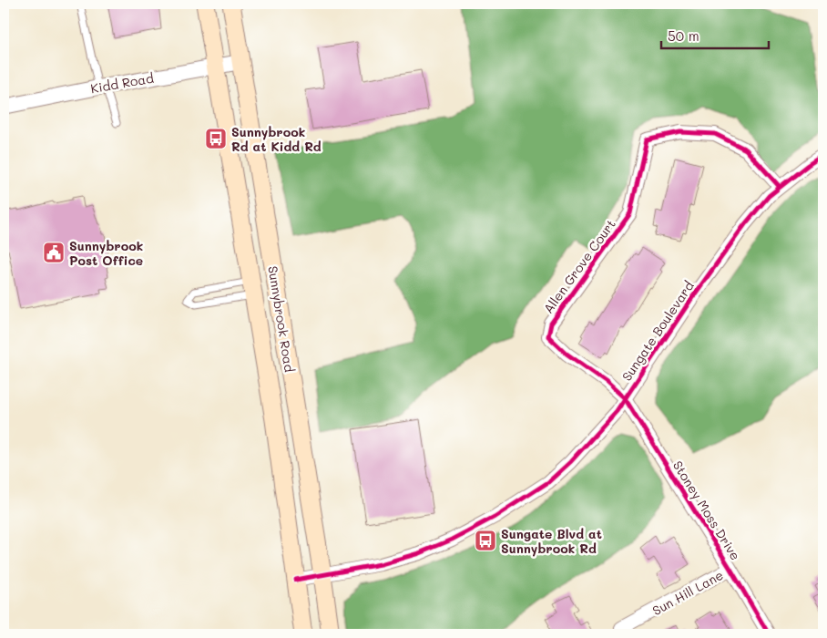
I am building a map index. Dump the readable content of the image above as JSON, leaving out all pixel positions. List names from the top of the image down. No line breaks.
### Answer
{"streets":{"main road":["Sunnybrook Road"],"street":["Kidd Road","Allen Grove Court","Sungate Boulevard","Stoney Moss Drive","Sun Hill Lane"]},"crossings":[["Kidd Road","Sunnybrook Road"],["Allen Grove Court","Sungate Boulevard"],["Allen Grove Court","Stoney Moss Drive"],["Sunnybrook Road","Sungate Boulevard"],["Sungate Boulevard","Stoney Moss Drive"],["Stoney Moss Drive","Sun Hill Lane"]],"places":{"bus stop":["Sunnybrook Rd at Kidd Rd","Sungate Blvd at Sunnybrook Rd"],"public building":["Sunnybrook Post Office"]},"scale_bar":"50 m"}
